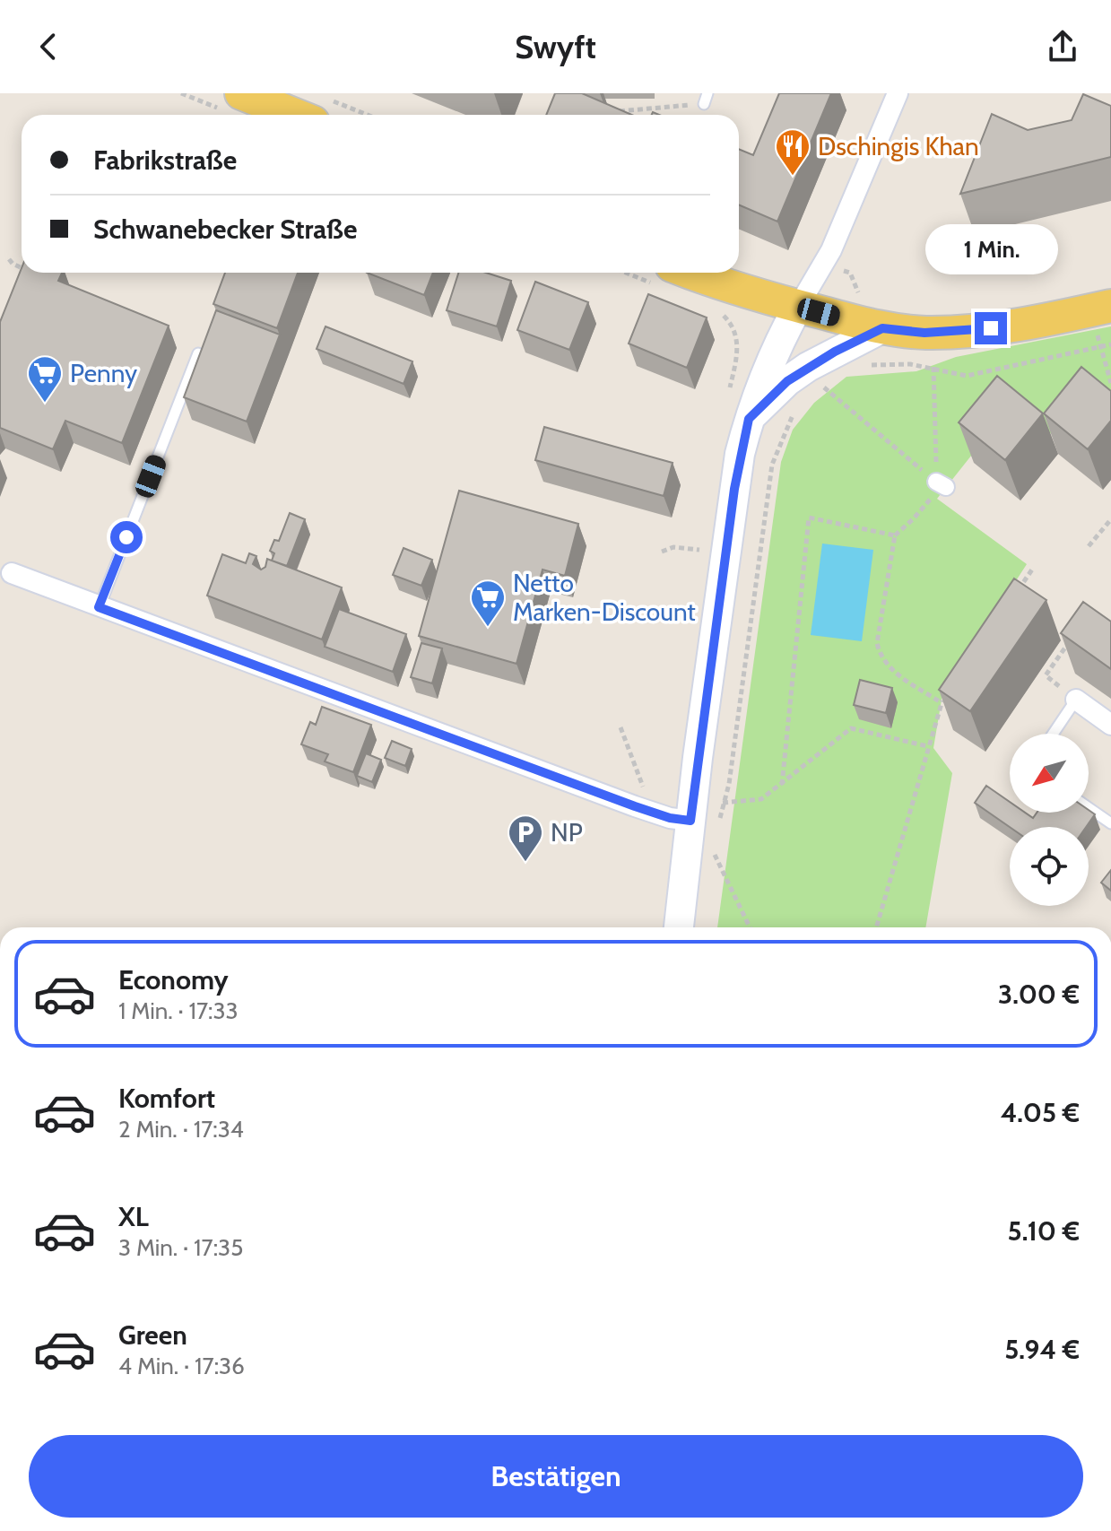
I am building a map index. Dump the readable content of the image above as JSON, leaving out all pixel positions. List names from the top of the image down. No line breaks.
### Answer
{"places":{"restaurant":["Dschingis Khan"],"supermarket":["Penny","Netto Marken-Discount"],"parking":["NP"]},"north":"bottom left","page":{"header":"Swyft","banner":["Fabrikstraße","Schwanebecker Straße"],"bubble":"1 Min.","list":[{"name":"Economy","note":"1 Min. · 17:33","value":"3.00 €"},{"name":"Komfort","note":"2 Min. · 17:34","value":"4.05 €"},{"name":"XL","note":"3 Min. · 17:35","value":"5.10 €"},{"name":"Green","note":"4 Min. · 17:36","value":"5.94 €"}],"buttons":"Bestätigen"}}
